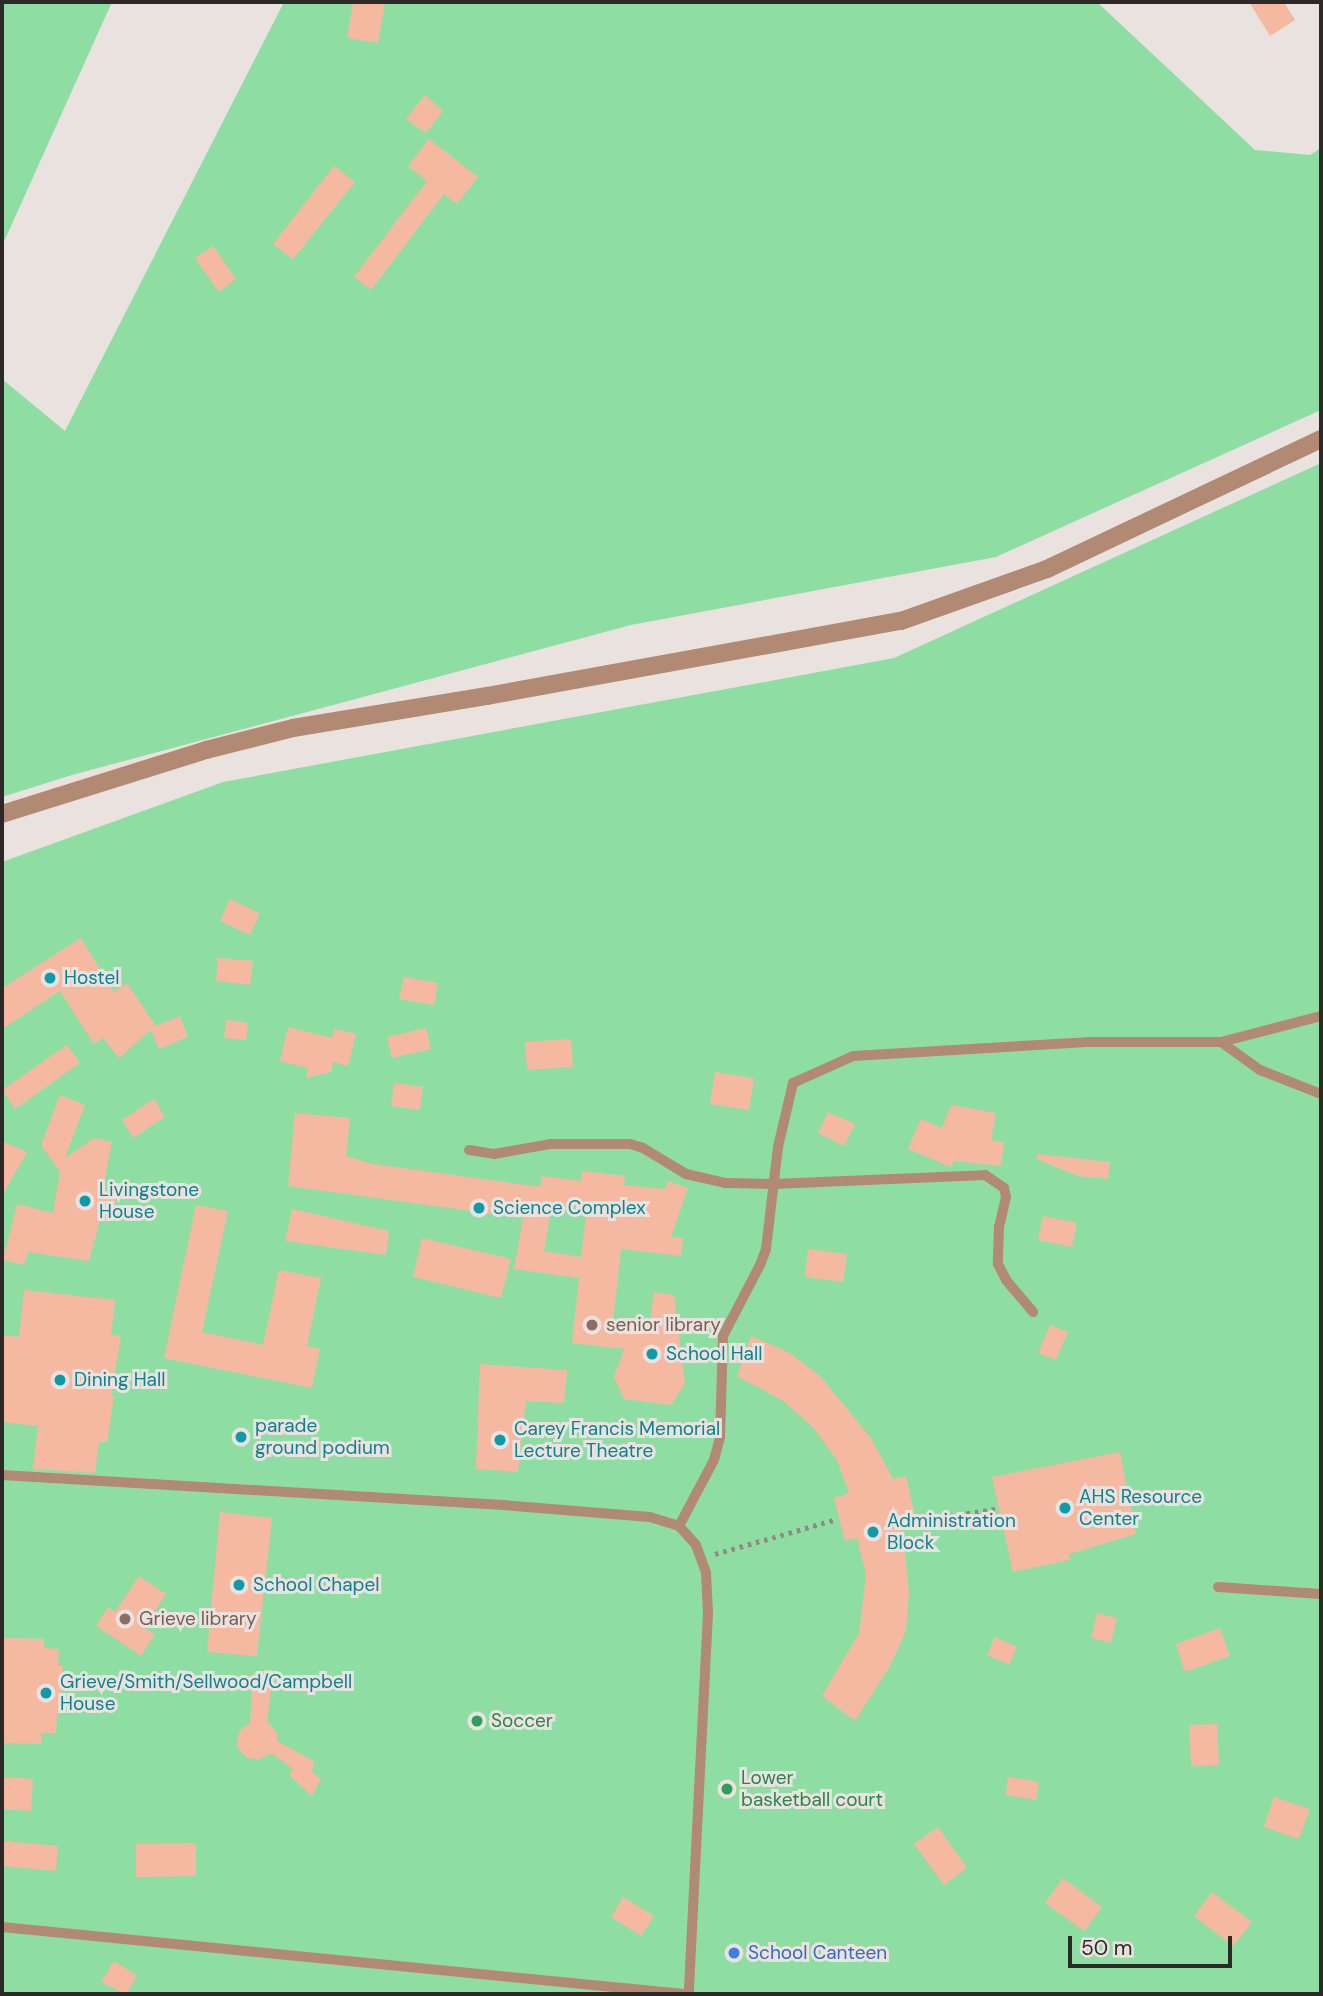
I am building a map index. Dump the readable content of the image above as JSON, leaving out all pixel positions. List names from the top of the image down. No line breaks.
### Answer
{"places":["Hostel","Livingstone House","Science Complex","senior library","School Hall","Dining Hall","parade ground podium","Carey Francis Memorial Lecture Theatre","AHS Resource Center","Administration Block","School Chapel","Grieve library","Grieve/Smith/Sellwood/Campbell House","Soccer","Lower basketball court","School Canteen"],"scale_bar":"50 m"}
